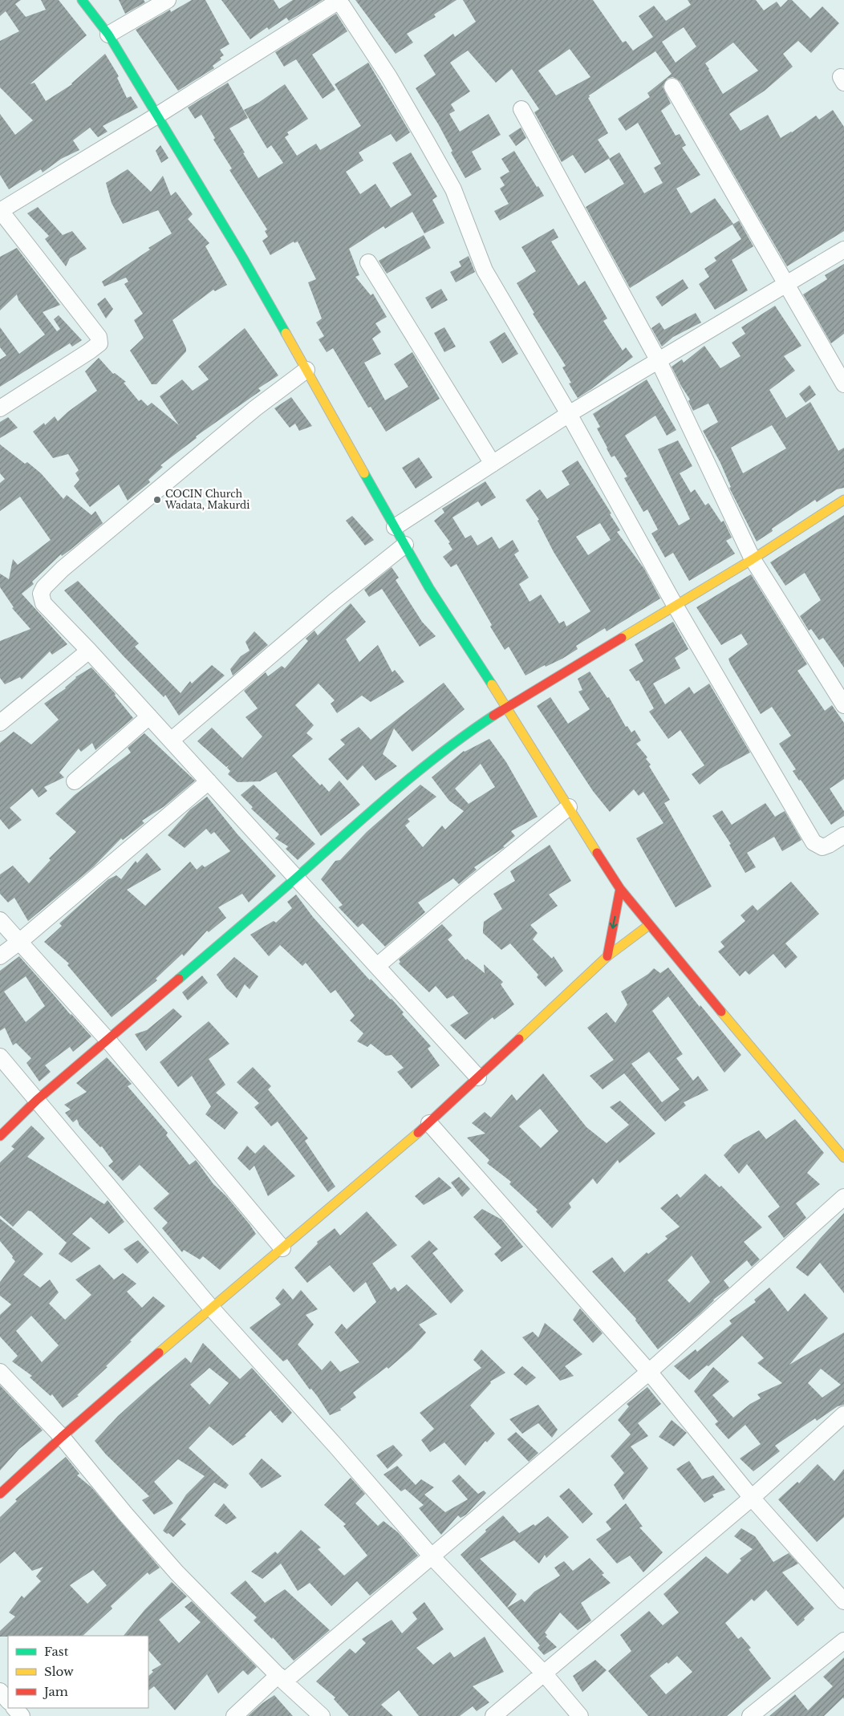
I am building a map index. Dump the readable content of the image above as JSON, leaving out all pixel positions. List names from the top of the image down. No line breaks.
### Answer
{"places":["COCIN Church Wadata, Makurdi"],"legend":["Fast","Slow","Jam"]}
